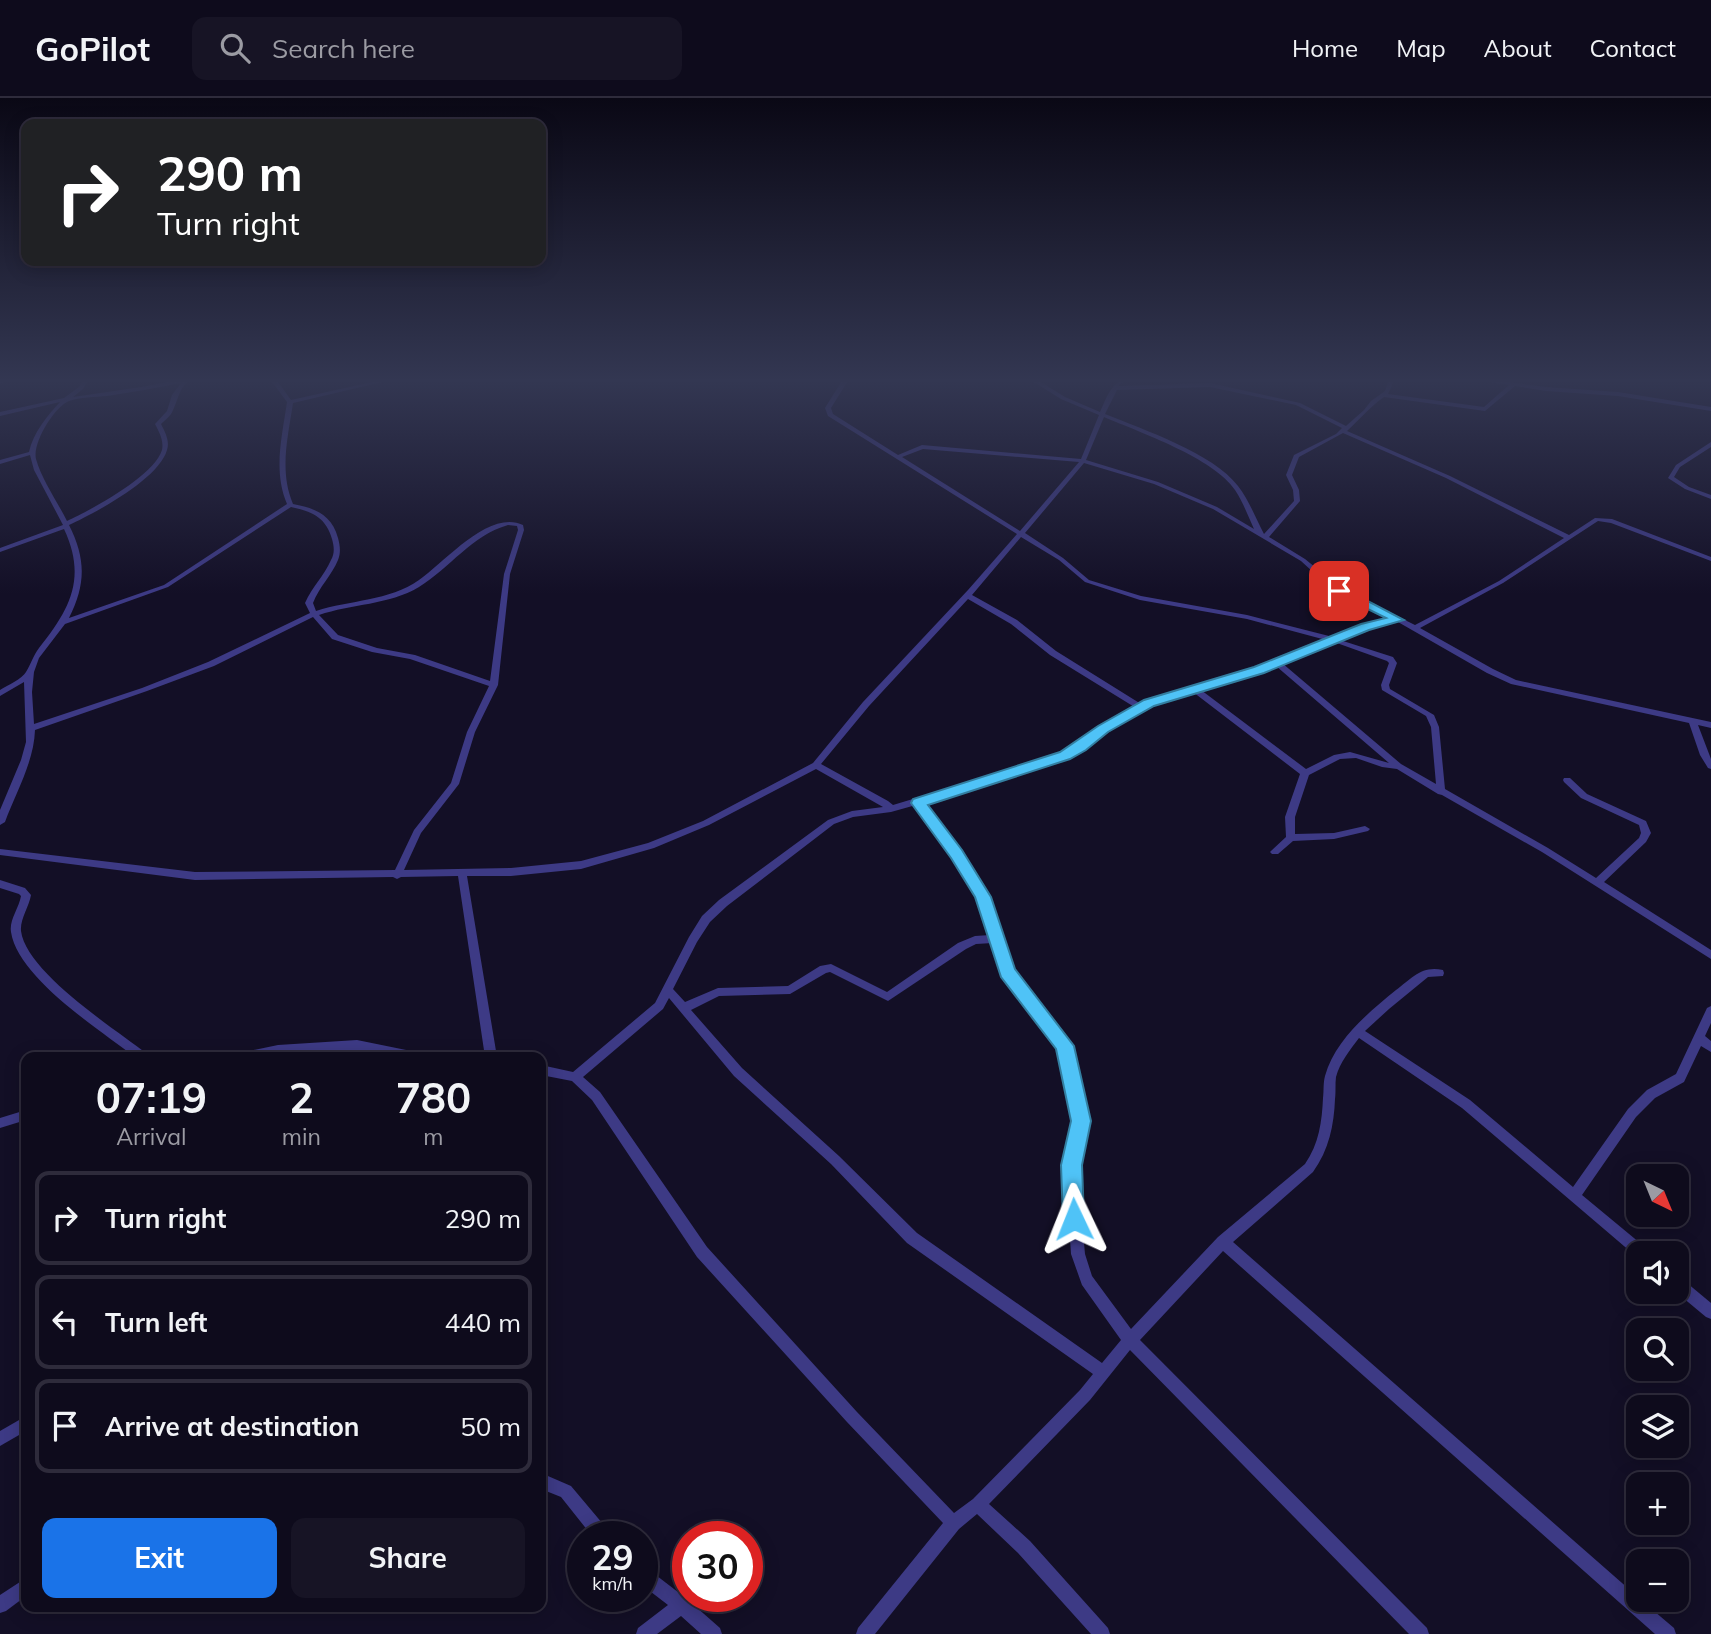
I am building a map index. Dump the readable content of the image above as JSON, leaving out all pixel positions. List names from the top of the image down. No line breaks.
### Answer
{"north":"bottom right","page":{"header":"GoPilot","search":"Search here","nav":["Home","Map","About","Contact"],"turn":["290 m","Turn right"],"eta":["07:19","Arrival","2","min","780","m"],"map_buttons":["+","−"],"list":[{"name":"Turn right","value":"290 m"},{"name":"Turn left","value":"440 m"},{"name":"Arrive at destination","value":"50 m"}],"buttons":["Exit","Share"],"speed":"29 km/h","limit":"30"}}
